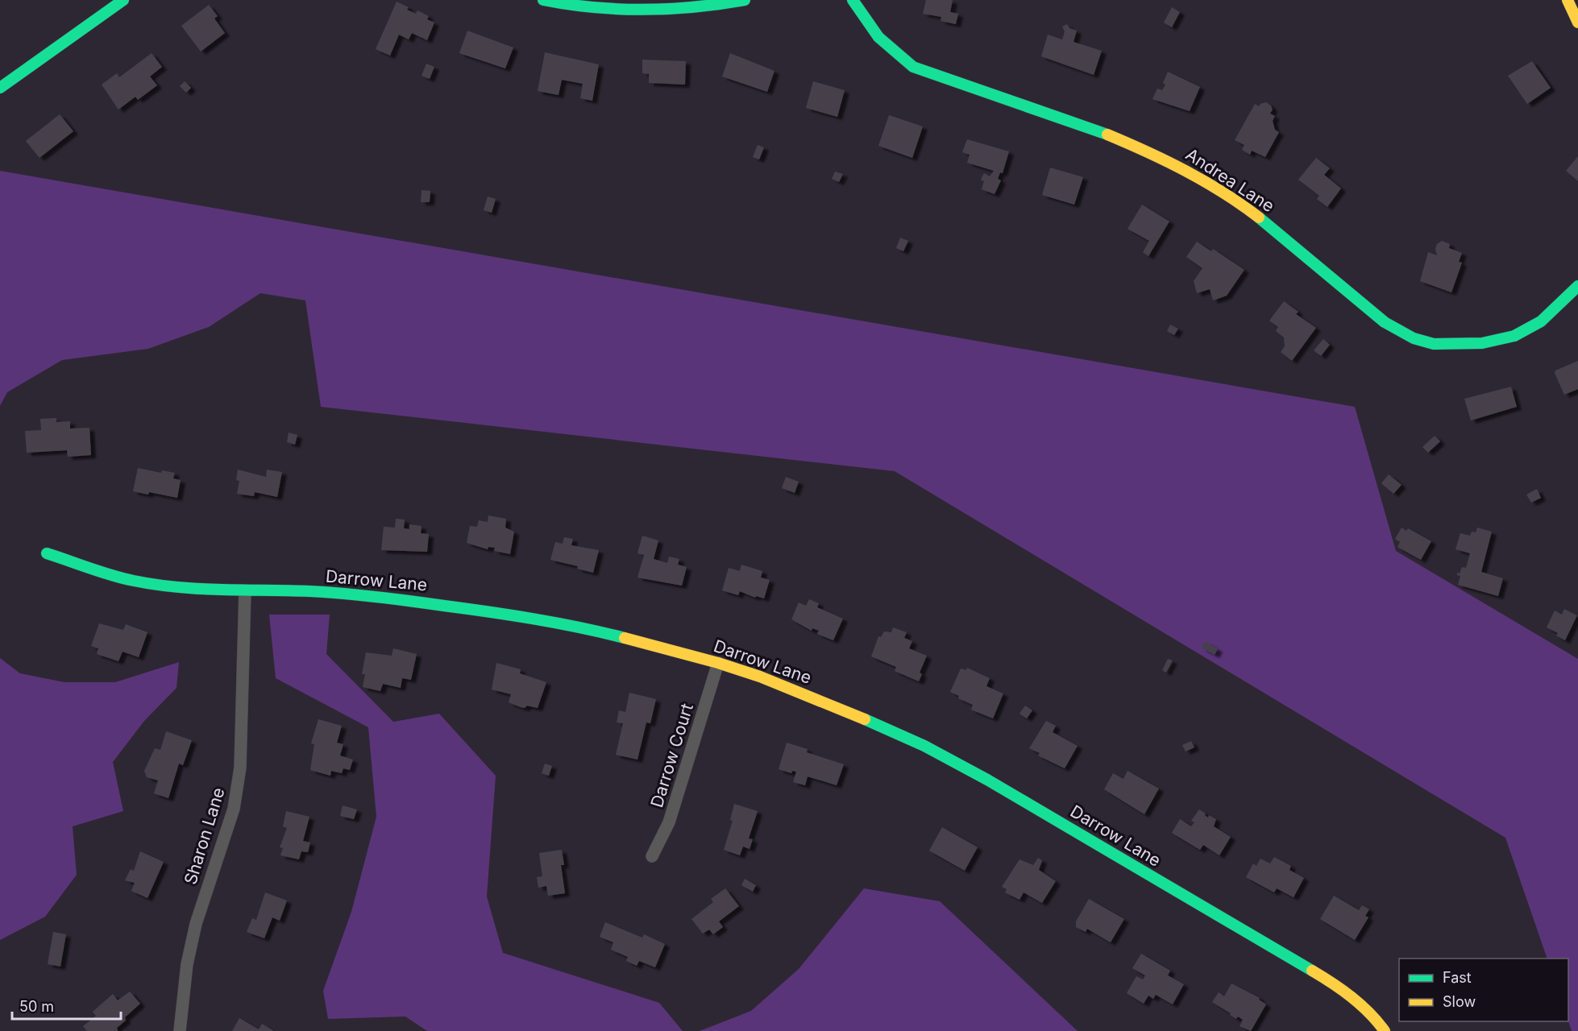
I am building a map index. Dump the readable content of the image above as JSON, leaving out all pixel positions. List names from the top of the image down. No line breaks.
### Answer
{"streets":{"street":["Andrea Lane","Darrow Lane","Darrow Court","Sharon Lane"]},"crossings":[["Darrow Lane","Darrow Court"],["Darrow Lane","Sharon Lane"]],"legend":["Fast","Slow"],"scale_bar":"50 m"}
